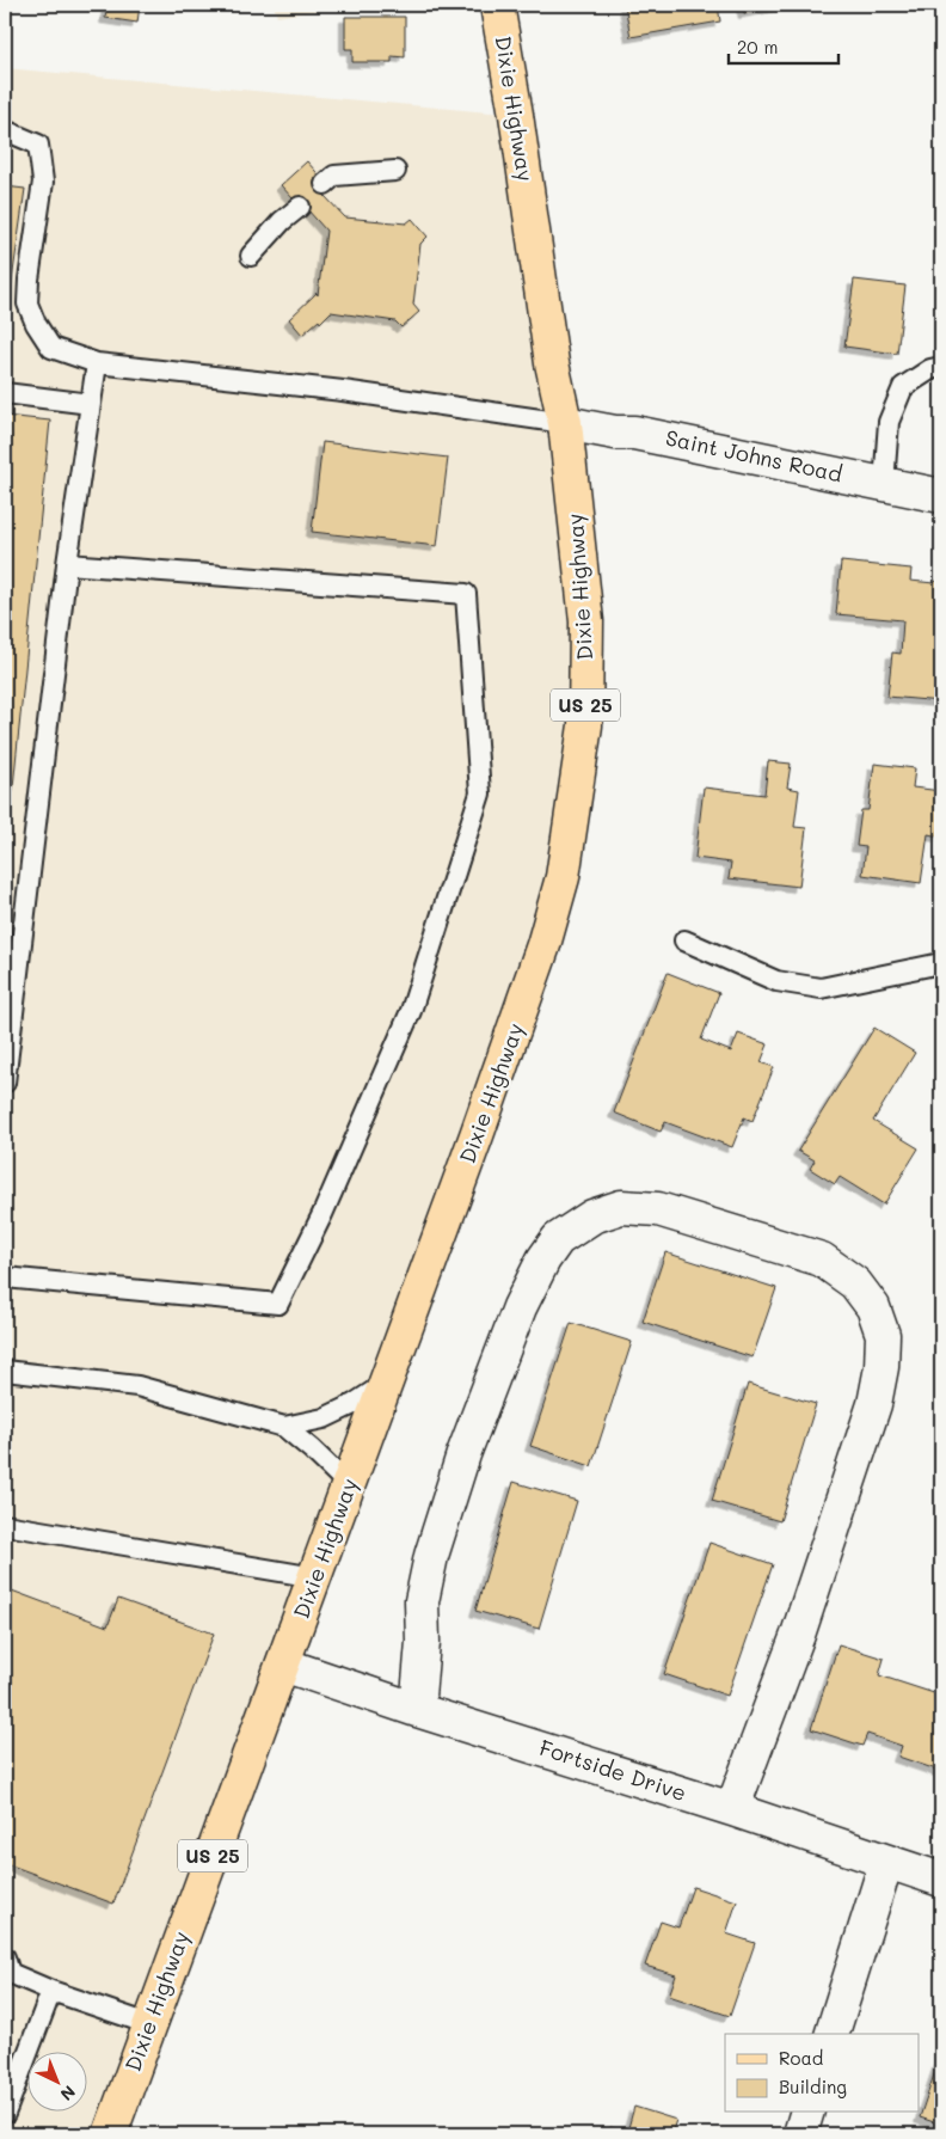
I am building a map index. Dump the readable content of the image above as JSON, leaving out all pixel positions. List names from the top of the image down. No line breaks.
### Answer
{"streets":{"main road":["Dixie Highway","US 25"],"street":["Saint Johns Road","Fortside Drive"]},"crossings":[["Dixie Highway","Saint Johns Road"],["Dixie Highway","Fortside Drive"]],"legend":["Road","Building"],"scale_bar":"20 m","north":"bottom right"}
